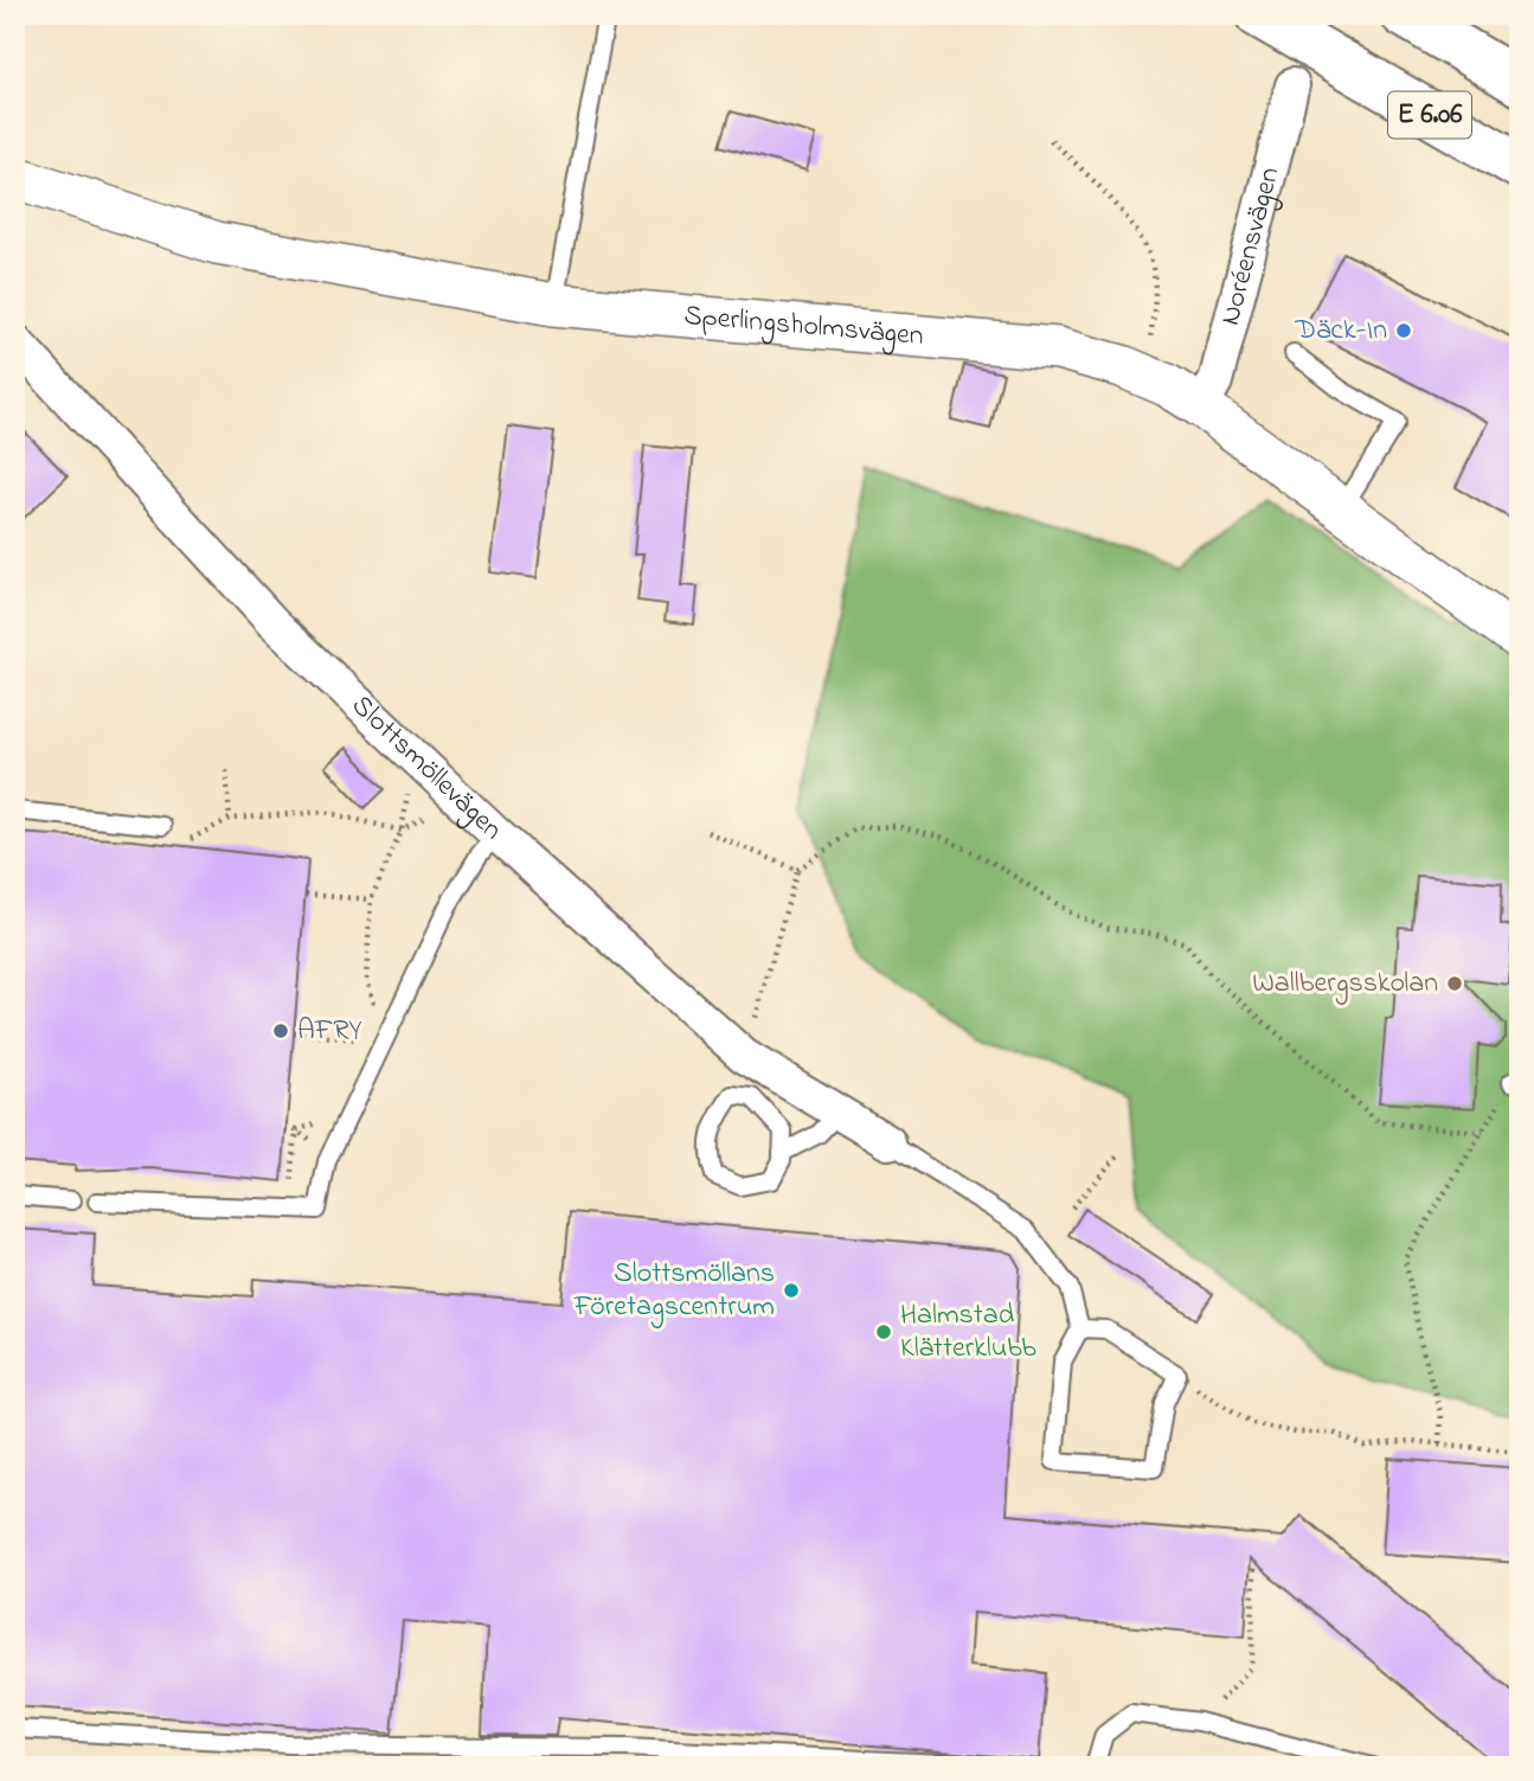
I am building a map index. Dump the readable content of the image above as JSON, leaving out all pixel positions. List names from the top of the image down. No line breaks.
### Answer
{"streets":{"highway":["E 6.06"],"street":["Noréensvägen","Sperlingsholmsvägen","Slottsmöllevägen"]},"crossings":[["Noréensvägen","Sperlingsholmsvägen"]],"places":["Däck-In","Wallbergsskolan","AFRY","Slottsmöllans Företagscentrum","Halmstad Klätterklubb"]}
